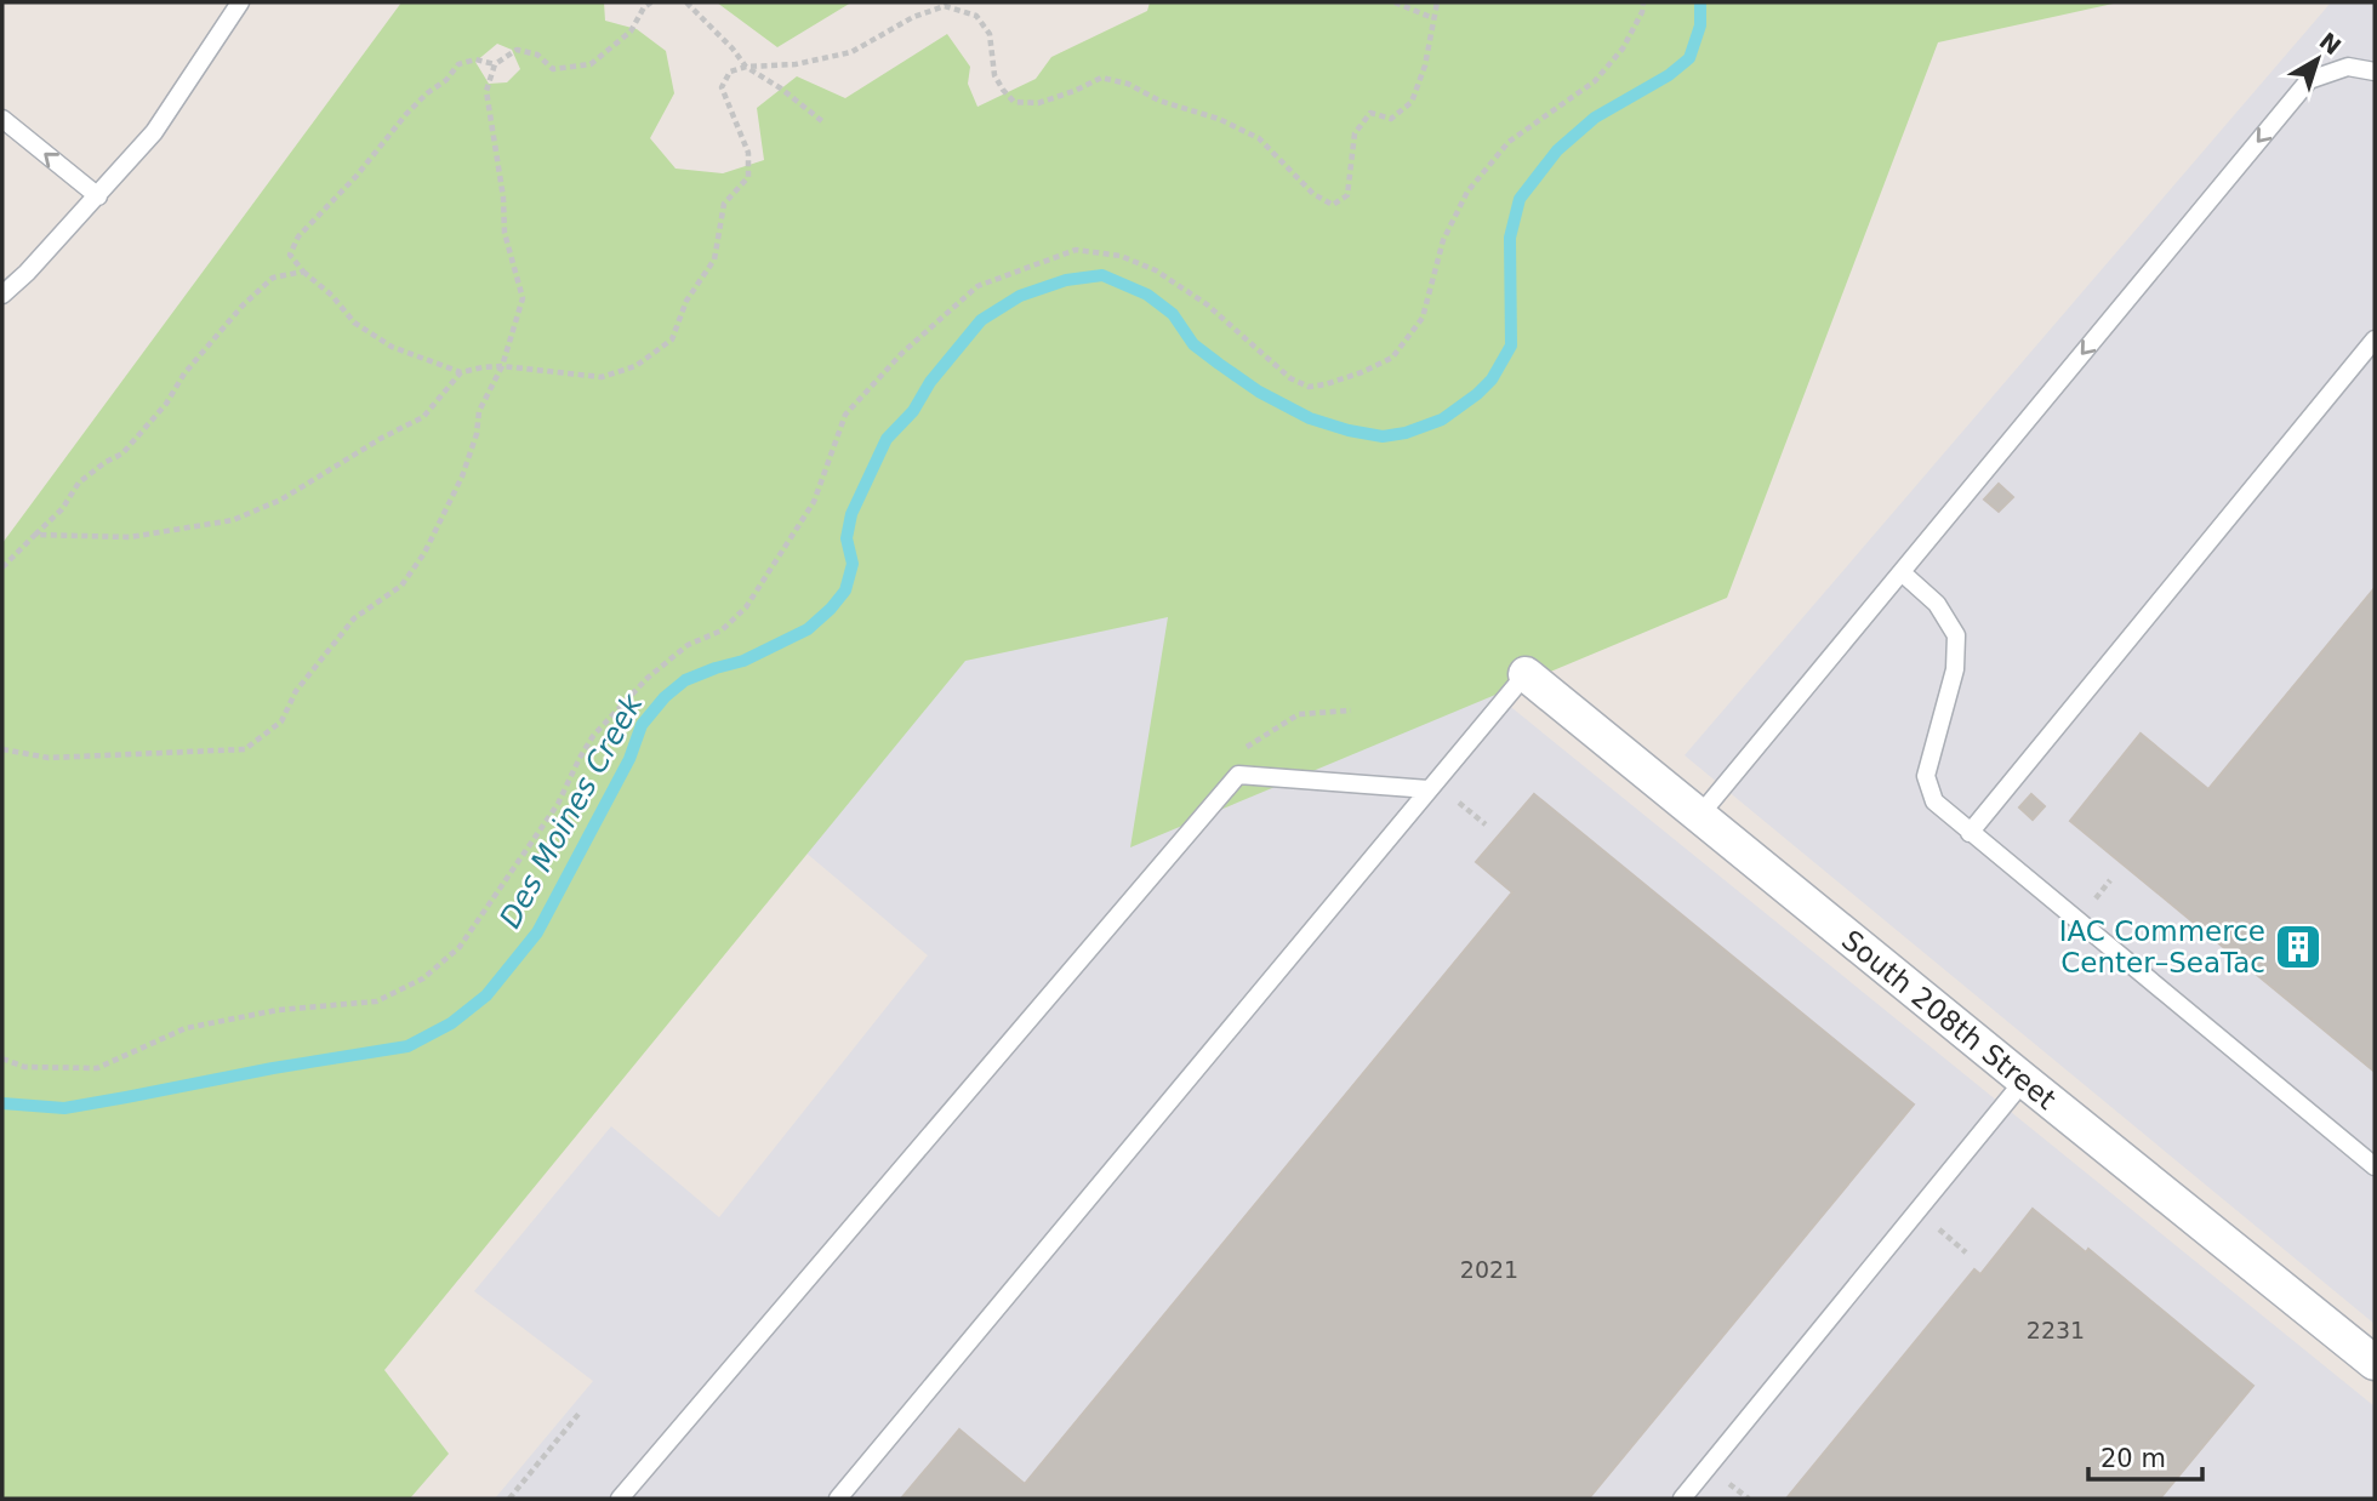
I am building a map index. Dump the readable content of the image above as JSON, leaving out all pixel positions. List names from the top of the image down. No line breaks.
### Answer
{"streets":{"street":["South 208th Street"]},"water":["Des Moines Creek"],"places":{"building":["IAC Commerce Center–SeaTac"]},"house_numbers":["2021","2231"],"scale_bar":"20 m","north":"top right"}
